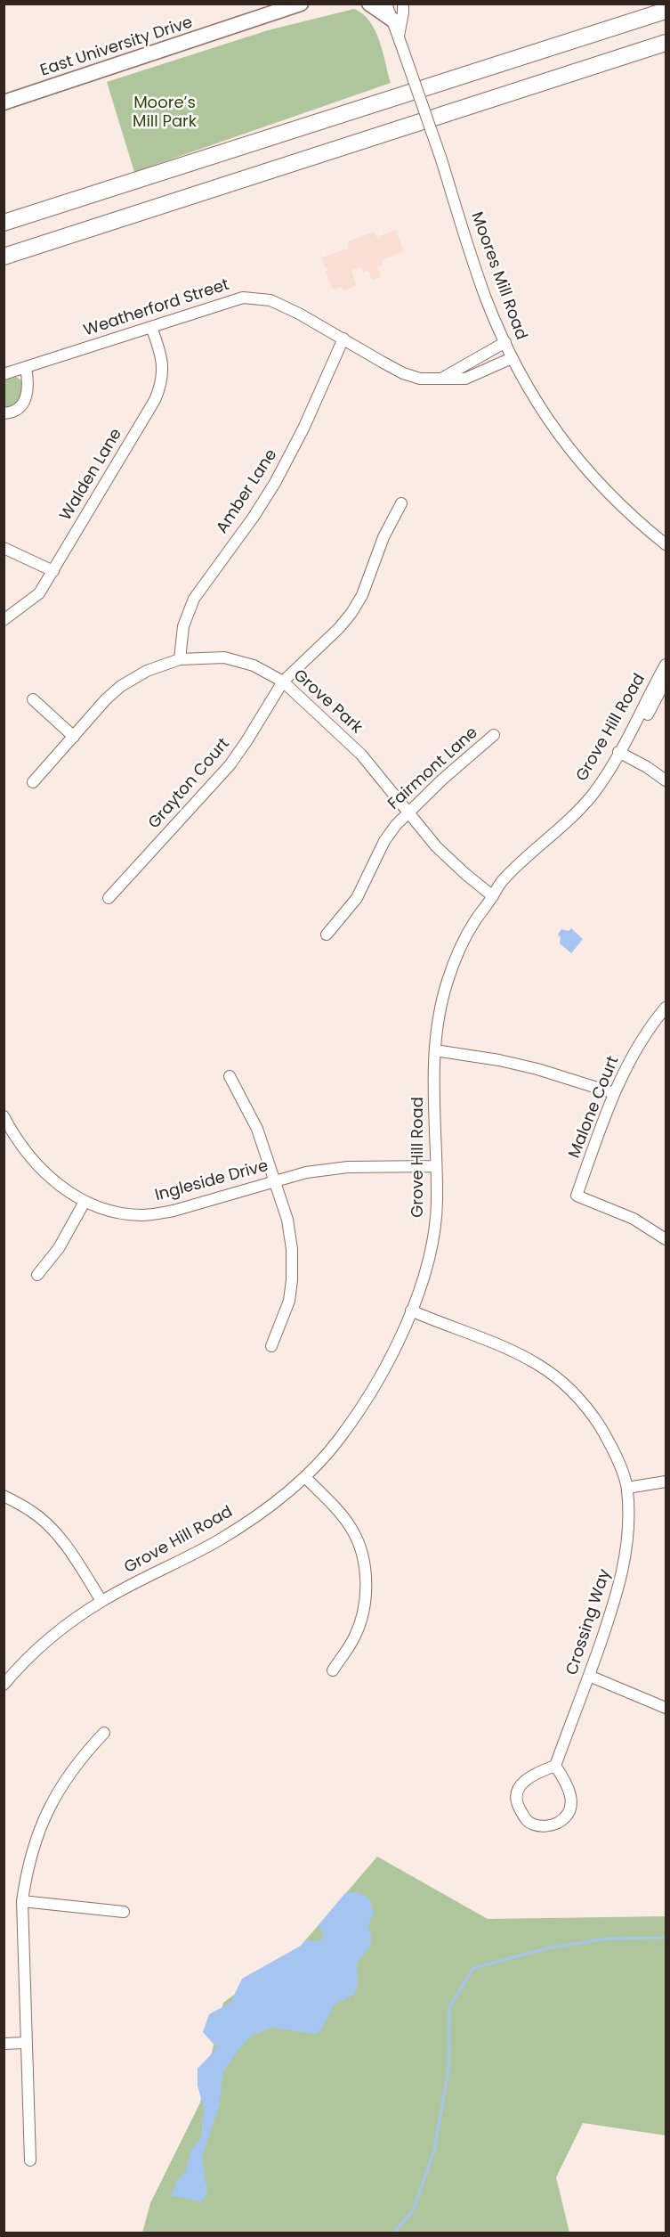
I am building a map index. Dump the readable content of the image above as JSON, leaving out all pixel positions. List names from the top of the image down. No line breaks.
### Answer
{"streets":{"main road":["East University Drive"],"street":["Moores Mill Road","Weatherford Street","Walden Lane","Amber Lane","Grove Park","Grove Hill Road","Fairmont Lane","Grayton Court","Malone Court","Ingleside Drive","Crossing Way"]},"crossings":[["Moores Mill Road","Weatherford Street"],["Weatherford Street","Walden Lane"],["Weatherford Street","Amber Lane"],["Amber Lane","Grove Park"],["Grove Park","Grove Hill Road"],["Grove Park","Fairmont Lane"],["Grove Park","Grayton Court"],["Grove Hill Road","Ingleside Drive"],["Grove Hill Road","Crossing Way"]],"parks":["Moore’s Mill Park"]}
